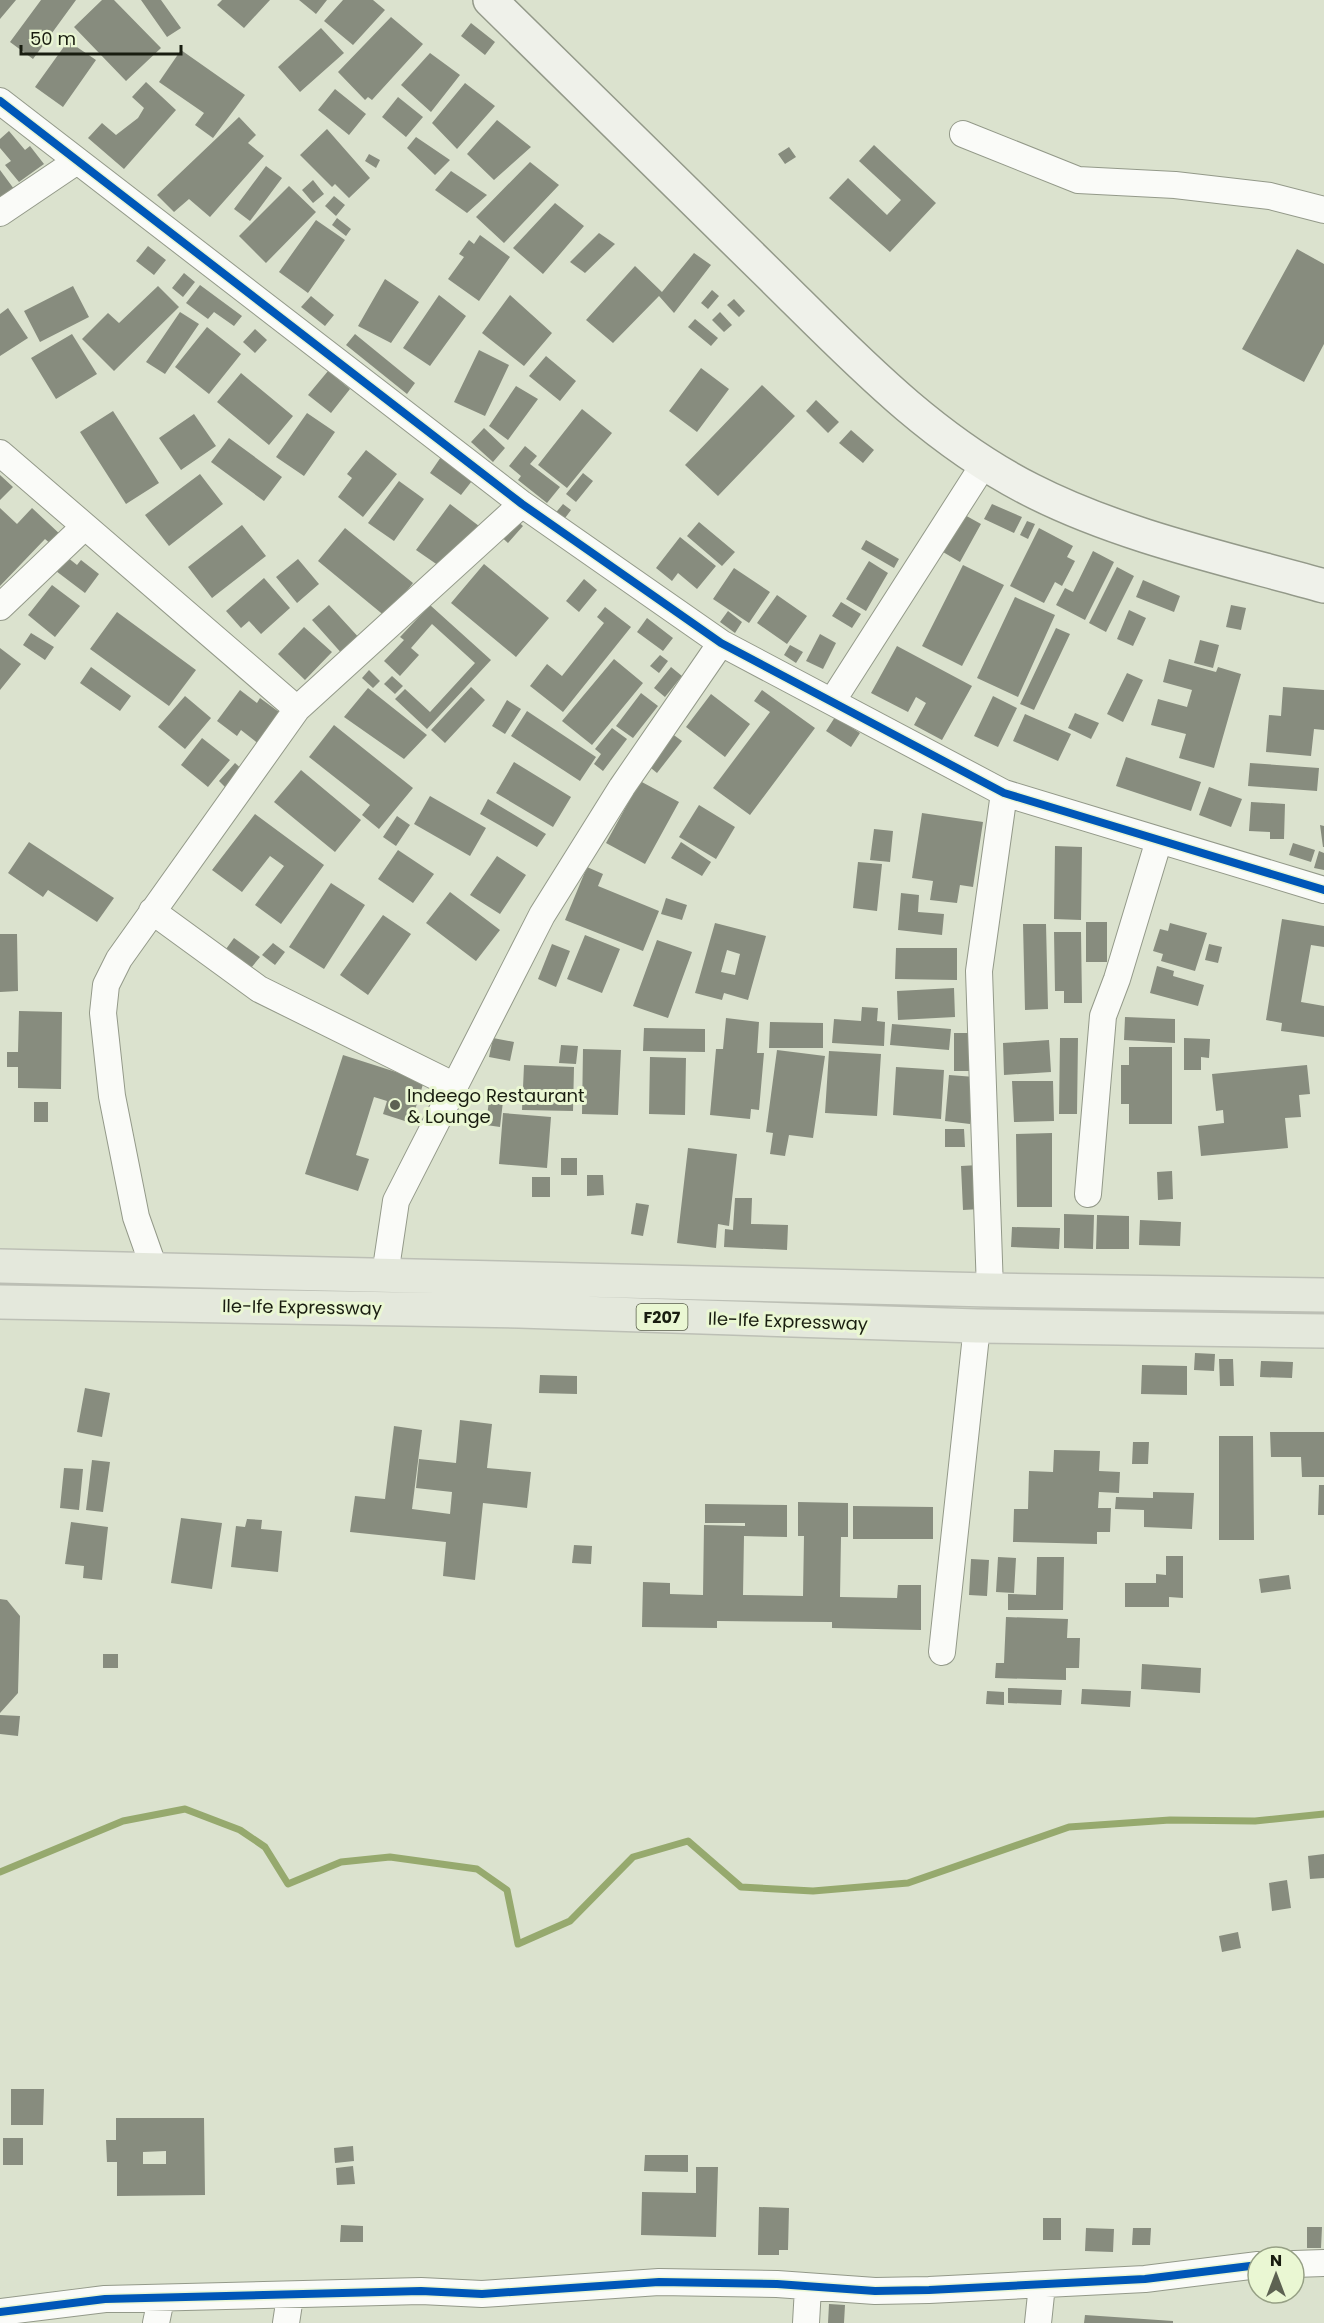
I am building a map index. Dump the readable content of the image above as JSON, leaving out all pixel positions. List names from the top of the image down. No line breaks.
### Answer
{"streets":{"main road":["Ile-Ife Expressway","F207"]},"places":["Indeego Restaurant & Lounge"],"scale_bar":"50 m","north":"top"}
